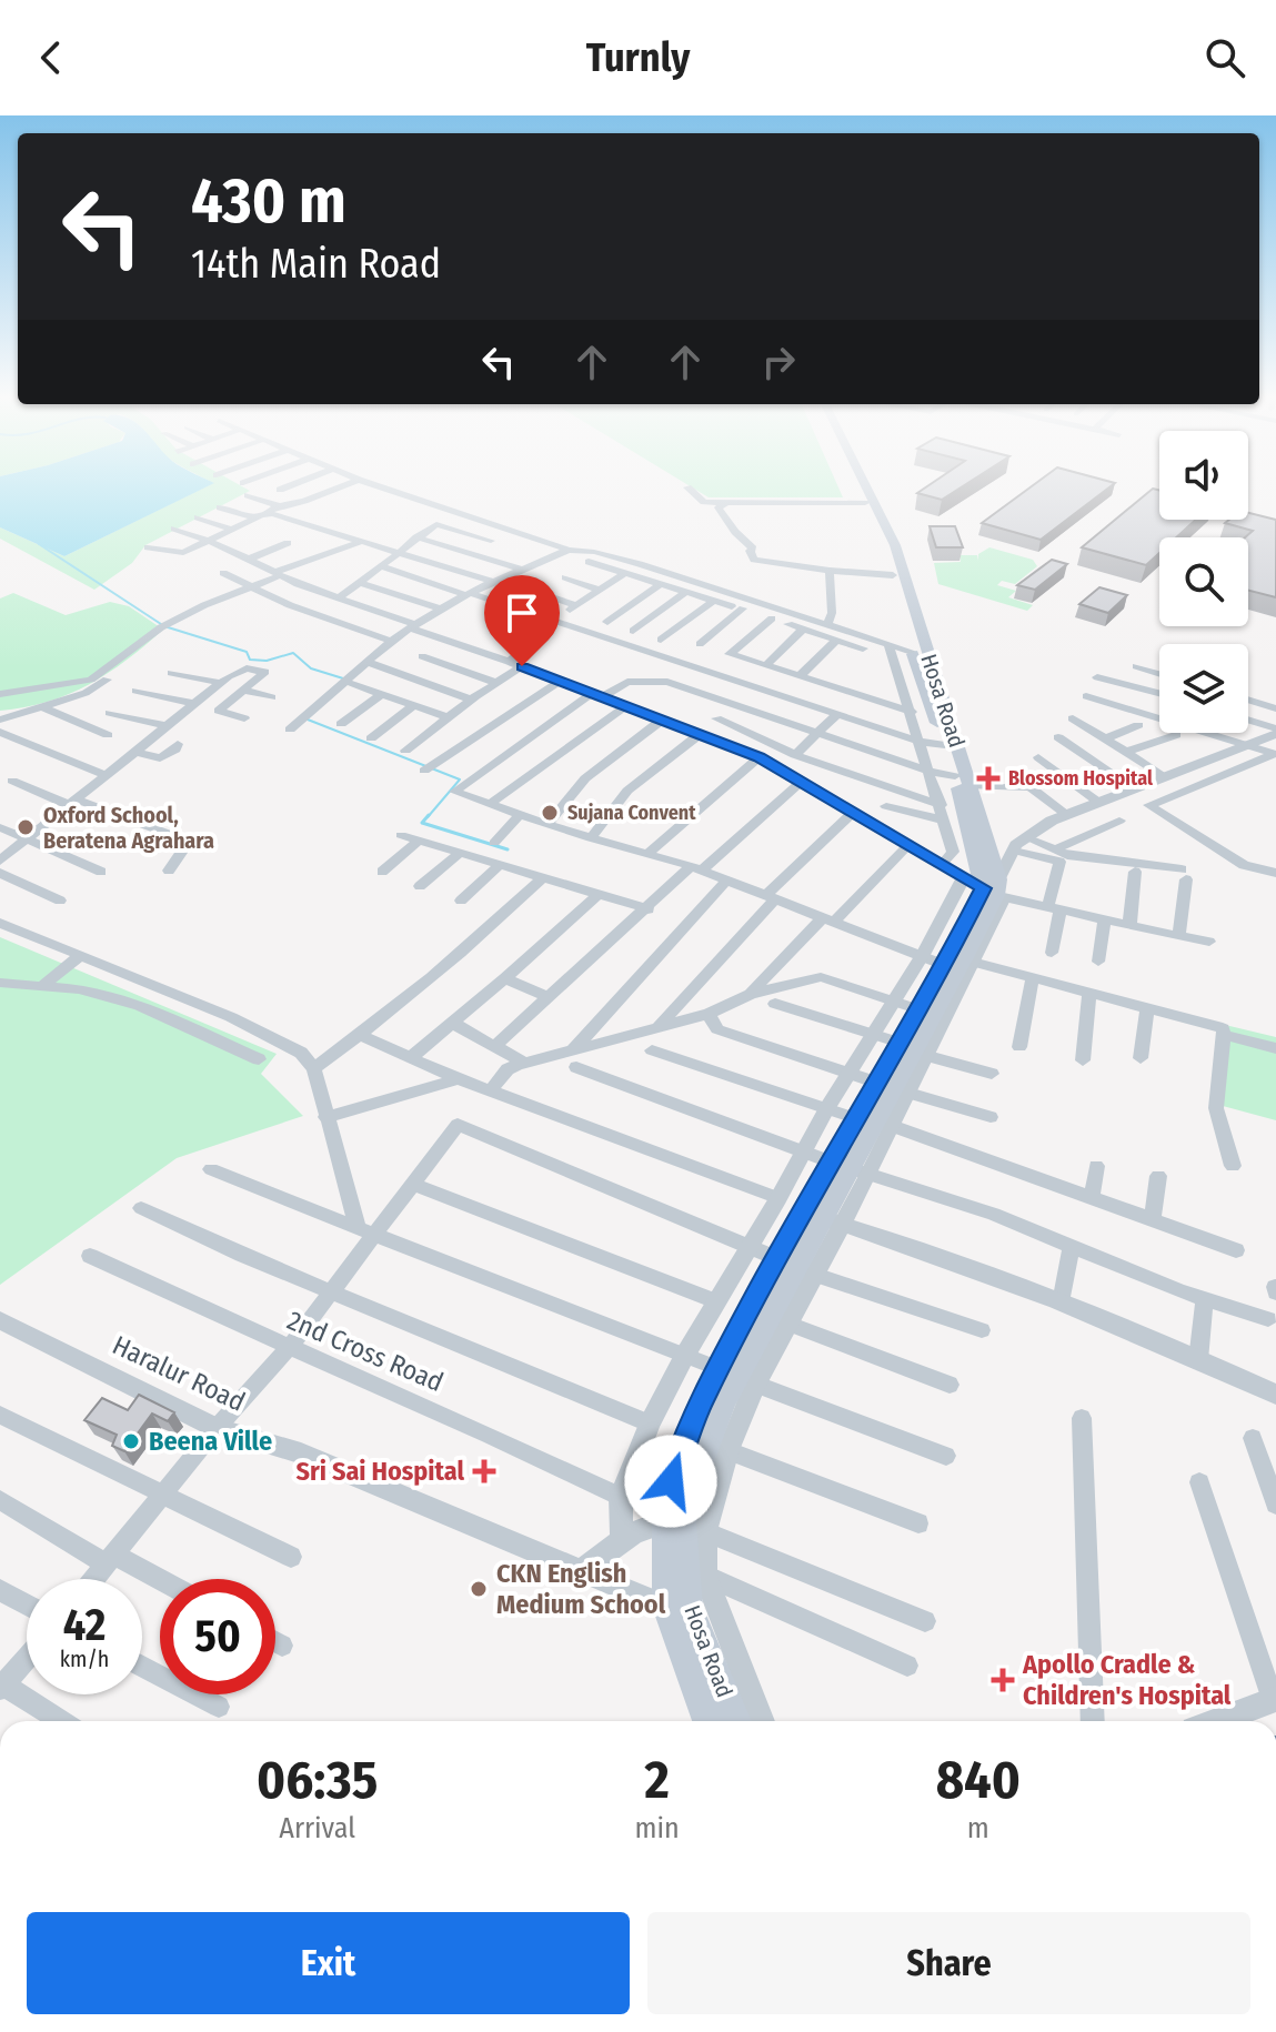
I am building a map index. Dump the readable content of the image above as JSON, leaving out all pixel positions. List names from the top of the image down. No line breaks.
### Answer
{"streets":{"main road":["Hosa Road"],"street":["2nd Cross Road","Haralur Road"]},"crossings":[["Hosa Road","Haralur Road"]],"places":{"health":["Blossom Hospital","Sri Sai Hospital","Apollo Cradle & Children's Hospital"],"other":["Sujana Convent","Oxford School, Beratena Agrahara","Beena Ville","CKN English Medium School"]},"page":{"header":"Turnly","turn":["430 m","14th Main Road"],"speed":"42 km/h","limit":"50","eta":["06:35","Arrival","2","min","840","m"],"buttons":["Exit","Share"]}}
